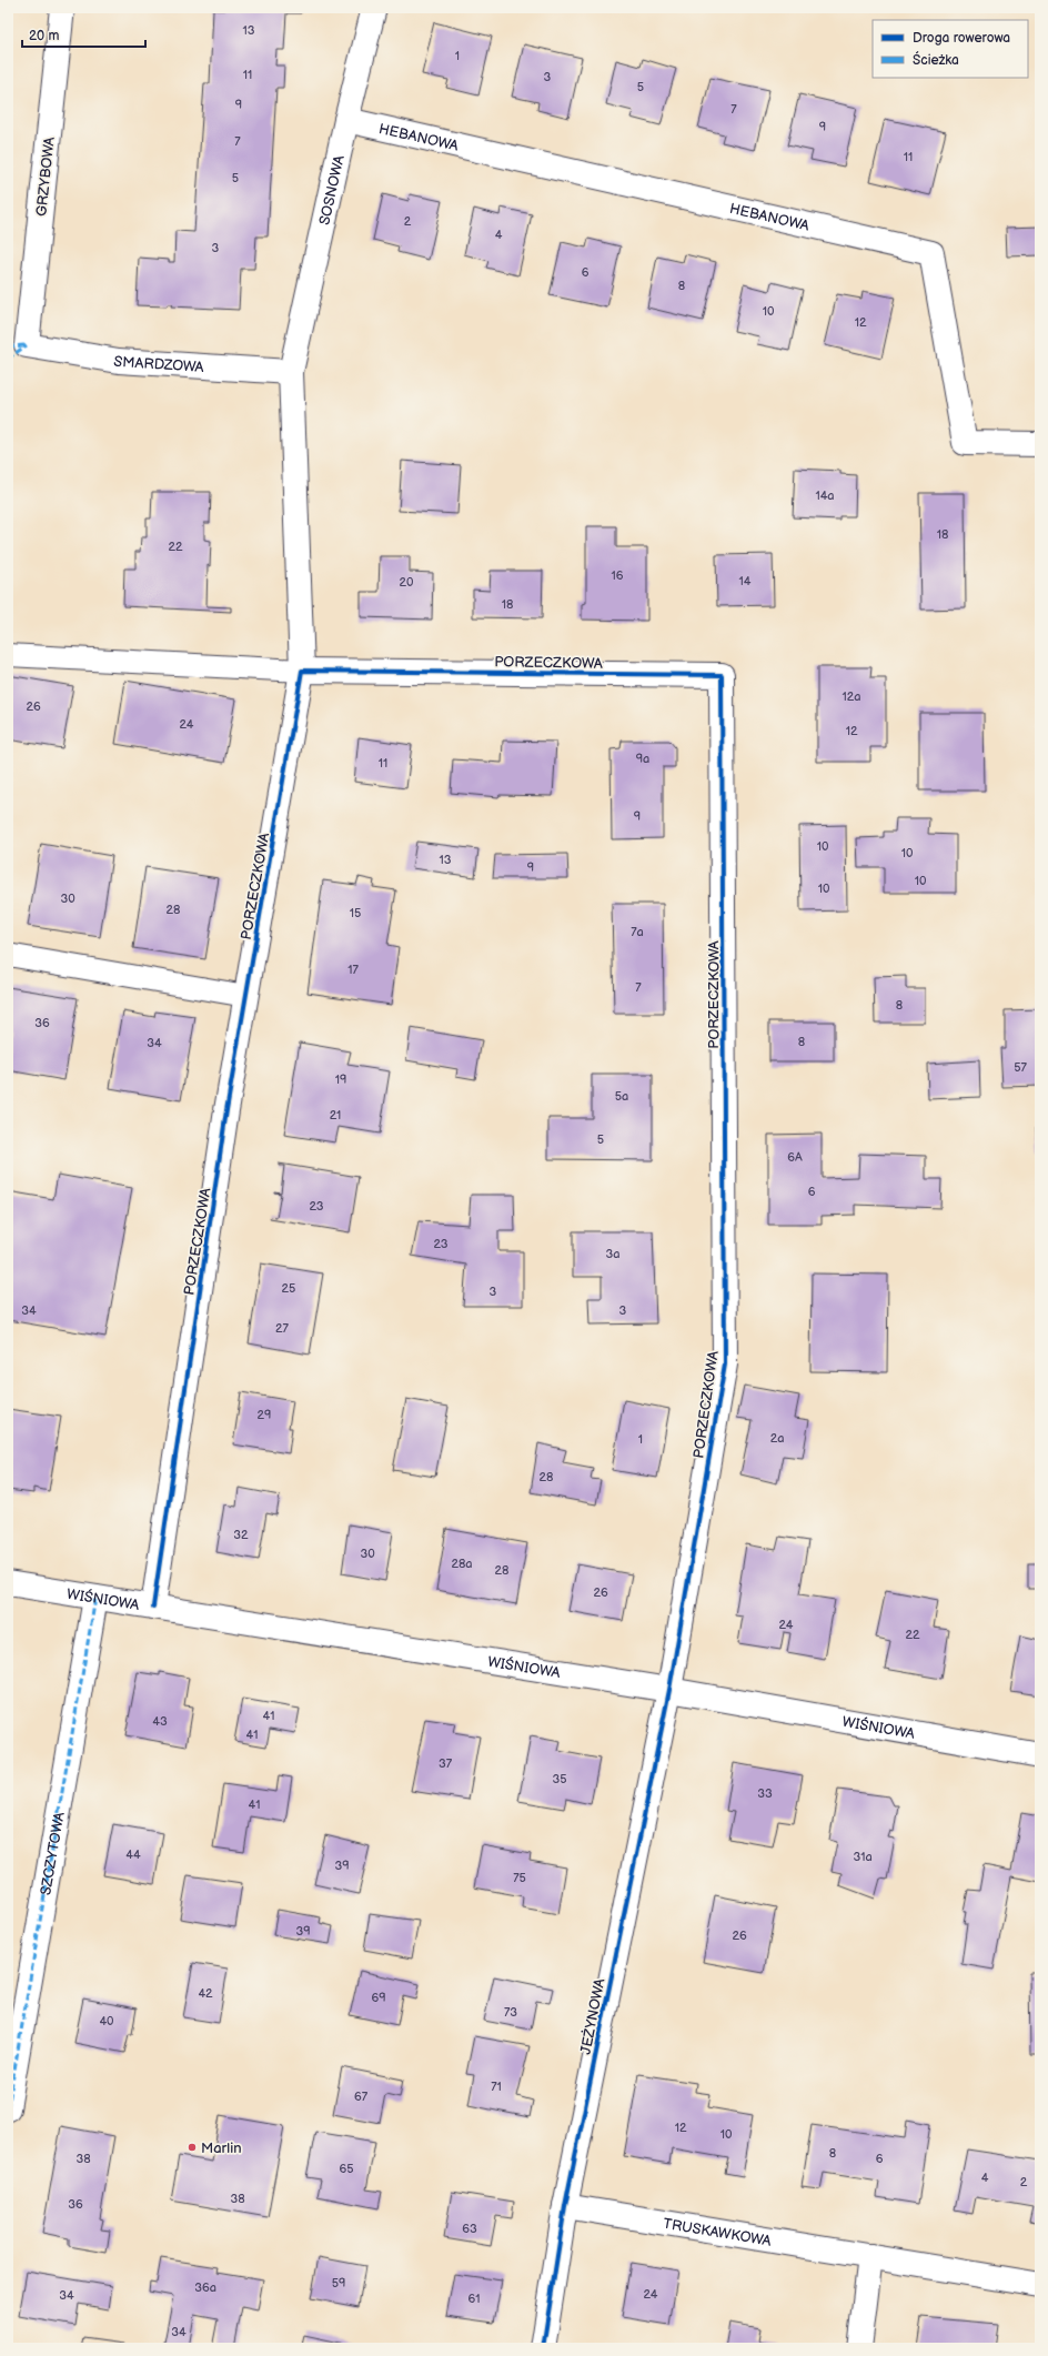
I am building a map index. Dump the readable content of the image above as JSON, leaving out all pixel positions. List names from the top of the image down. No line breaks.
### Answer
{"streets":{"street":["HEBANOWA","GRZYBOWA","SOSNOWA","SMARDZOWA","PORZECZKOWA","WIŚNIOWA","SZCZYTOWA","JEŻYNOWA","TRUSKAWKOWA"]},"crossings":[["HEBANOWA","SOSNOWA"],["GRZYBOWA","SMARDZOWA"],["SOSNOWA","SMARDZOWA"],["SOSNOWA","PORZECZKOWA"],["SMARDZOWA","PORZECZKOWA"],["PORZECZKOWA","WIŚNIOWA"],["PORZECZKOWA","JEŻYNOWA"],["WIŚNIOWA","SZCZYTOWA"],["WIŚNIOWA","JEŻYNOWA"],["JEŻYNOWA","TRUSKAWKOWA"]],"places":["Marlin"],"house_numbers":["13","1","11","3","5","9","7","9","7","11","5","2","4","3","6","8","10","12","14a","18","22","16","14","20","18","12a","26","24","12","9a","11","9","10","10","13","9","10","10","30","28","15","7a","17","7","8","36","8","34","57","19","5a","21","5","6A","6","23","23","3a","25","3","34","3","27","29","2a","1","28","32","30","28a","28","26","24","22","41","43","41","37","35","33","41","44","31a","39","75","39","26","42","69","73","40","71","67","12","10","8","38","6","65","4","2","38","36","63","59","36a","24","34","61","34"],"legend":["Droga rowerowa","Ścieżka"],"scale_bar":"20 m"}
